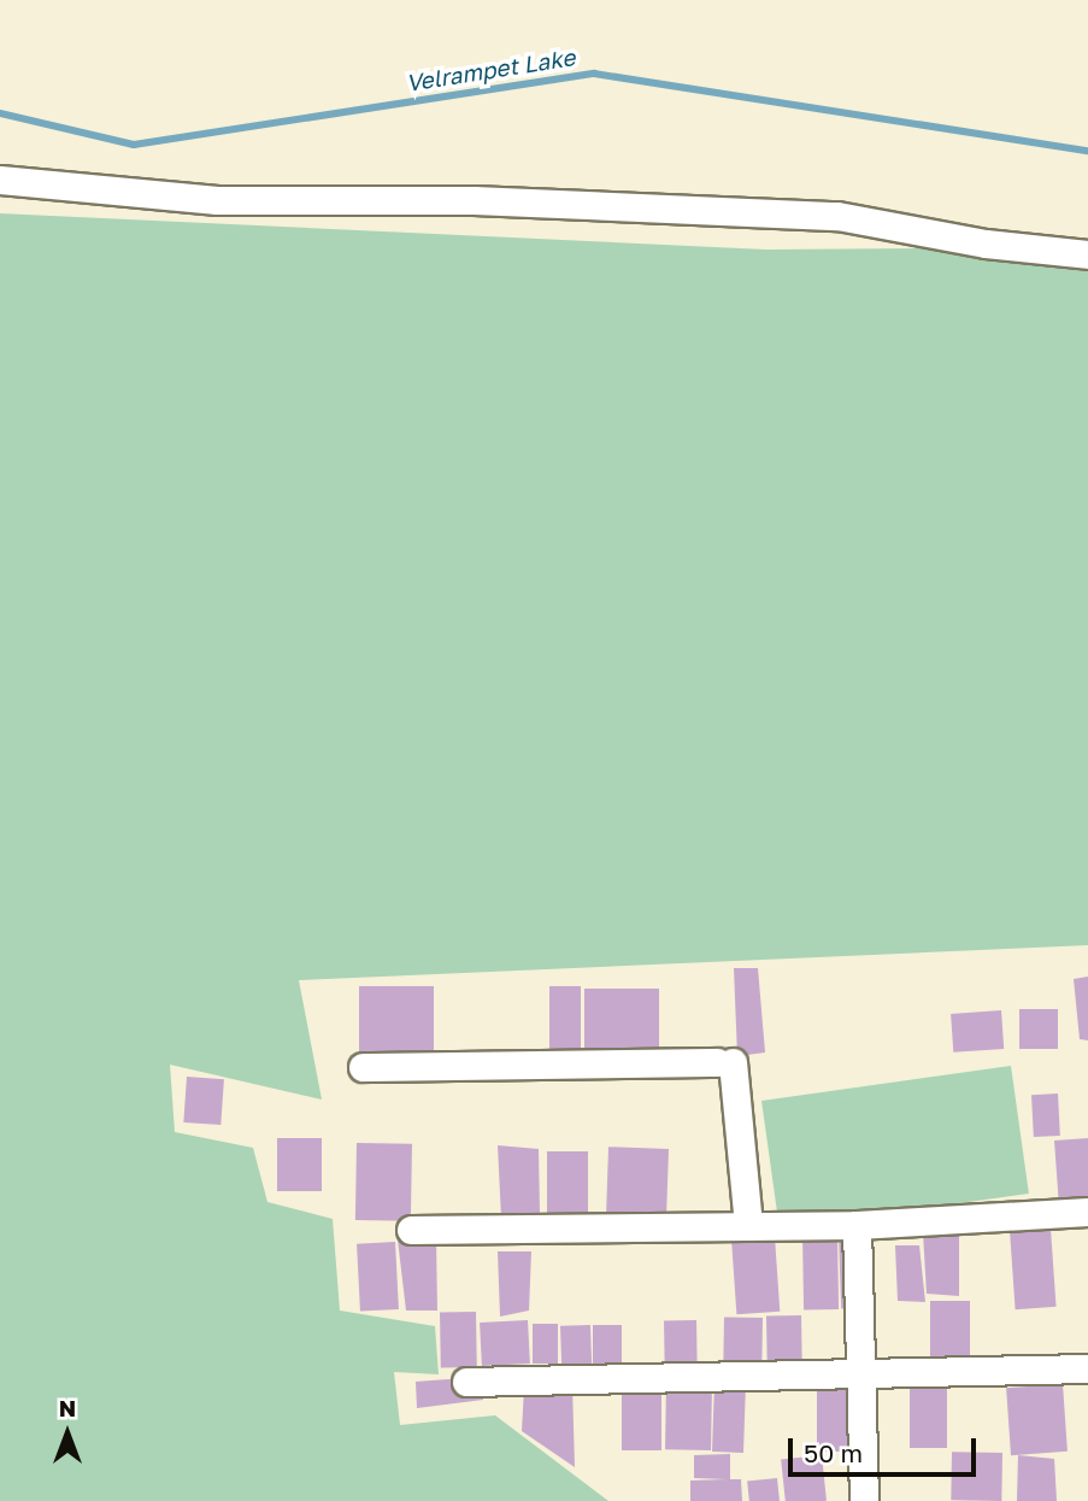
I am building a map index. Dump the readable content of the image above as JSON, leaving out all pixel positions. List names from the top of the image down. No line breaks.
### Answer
{"water":["Velrampet Lake"],"scale_bar":"50 m","north":"top"}
